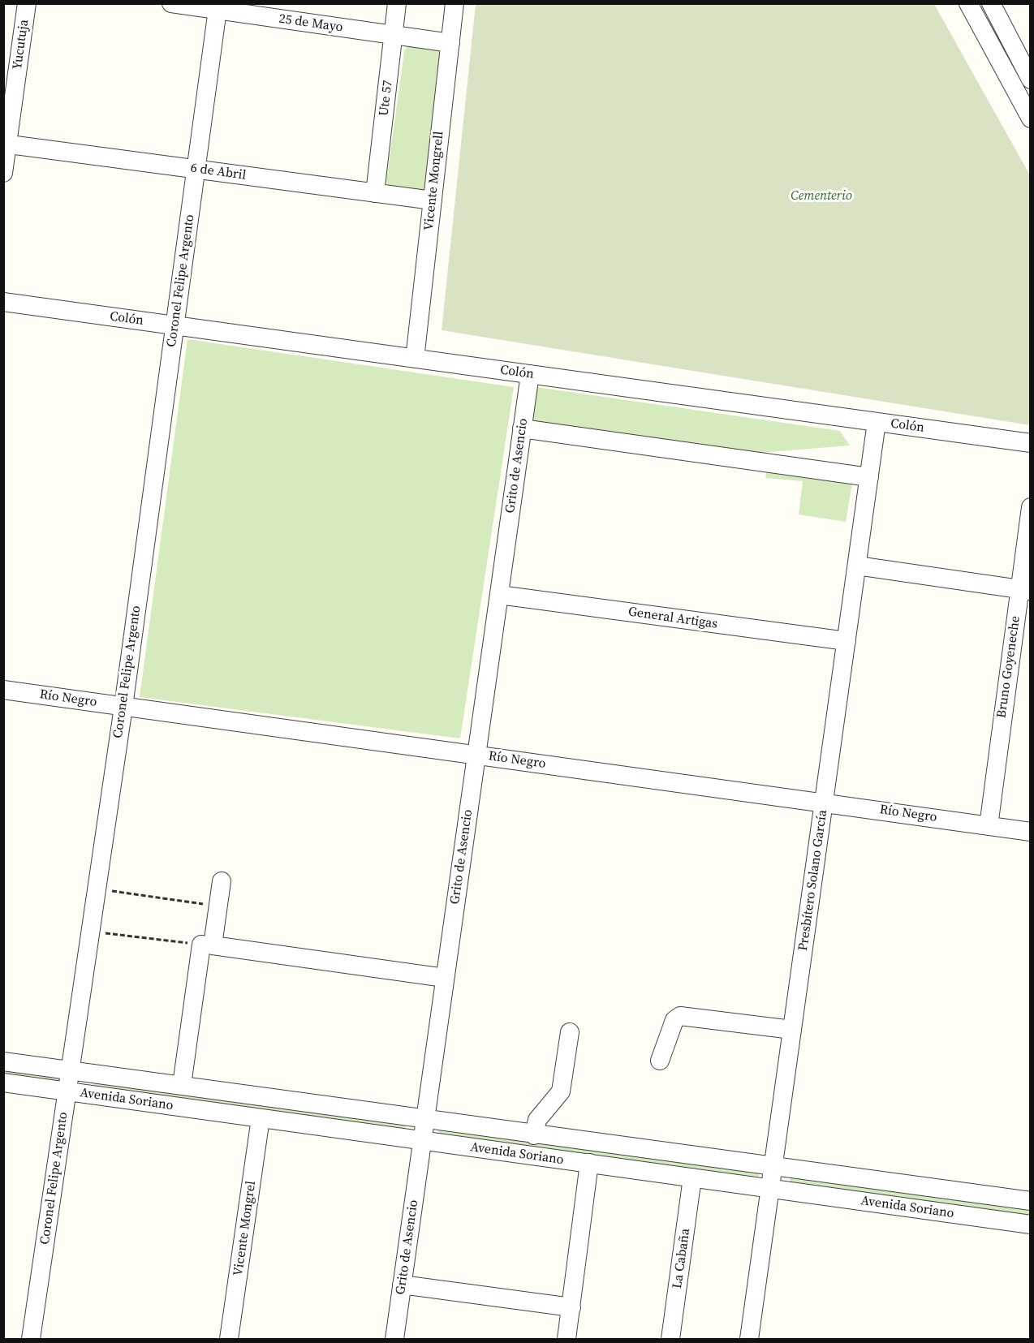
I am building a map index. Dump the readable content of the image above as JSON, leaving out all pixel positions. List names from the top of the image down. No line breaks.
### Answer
{"streets":{"street":["25 de Mayo","Yucutuja","Ute 57","6 de Abril","Vicente Mongrell","Coronel Felipe Argento","Colón","Grito de Asencio","General Artigas","Bruno Goyeneche","Río Negro","Presbítero Solano García","Avenida Soriano","Vicente Mongrel","La Cabaña"]},"crossings":[["25 de Mayo","Ute 57"],["25 de Mayo","Vicente Mongrell"],["25 de Mayo","Coronel Felipe Argento"],["Yucutuja","6 de Abril"],["Ute 57","6 de Abril"],["6 de Abril","Vicente Mongrell"],["6 de Abril","Coronel Felipe Argento"],["Vicente Mongrell","Colón"],["Coronel Felipe Argento","Colón"],["Coronel Felipe Argento","Río Negro"],["Coronel Felipe Argento","Avenida Soriano"],["Colón","Grito de Asencio"],["Colón","Presbítero Solano García"],["Grito de Asencio","General Artigas"],["Grito de Asencio","Río Negro"],["Grito de Asencio","Avenida Soriano"],["General Artigas","Presbítero Solano García"],["Bruno Goyeneche","Río Negro"],["Río Negro","Presbítero Solano García"],["Presbítero Solano García","Avenida Soriano"],["Avenida Soriano","Vicente Mongrel"],["Avenida Soriano","La Cabaña"]],"parks":["Cementerio"]}
